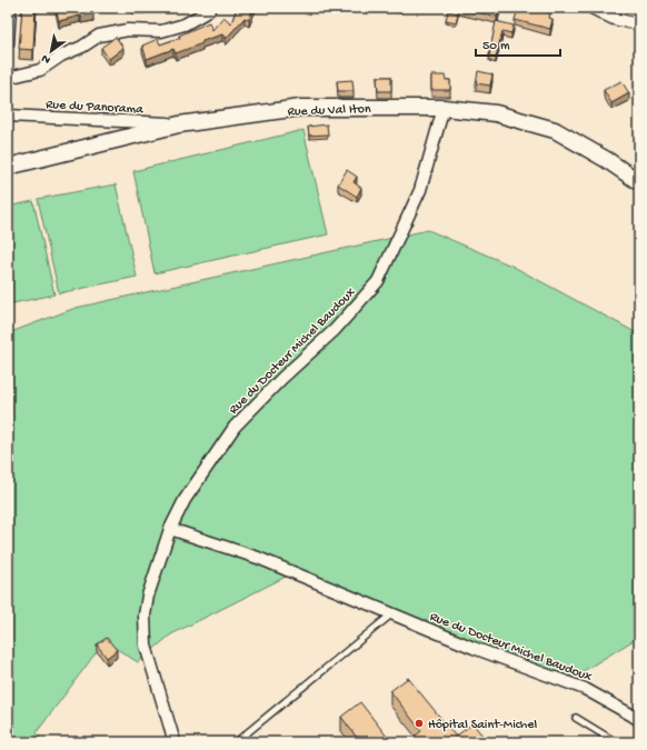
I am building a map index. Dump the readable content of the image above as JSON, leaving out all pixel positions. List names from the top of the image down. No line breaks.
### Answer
{"streets":{"street":["Rue du Panorama","Rue du Val Iton","Rue du Docteur Michel Baudoux"]},"crossings":[["Rue du Panorama","Rue du Val Iton"],["Rue du Val Iton","Rue du Docteur Michel Baudoux"]],"places":["Hôpital Saint-Michel"],"scale_bar":"50 m","north":"bottom left"}
